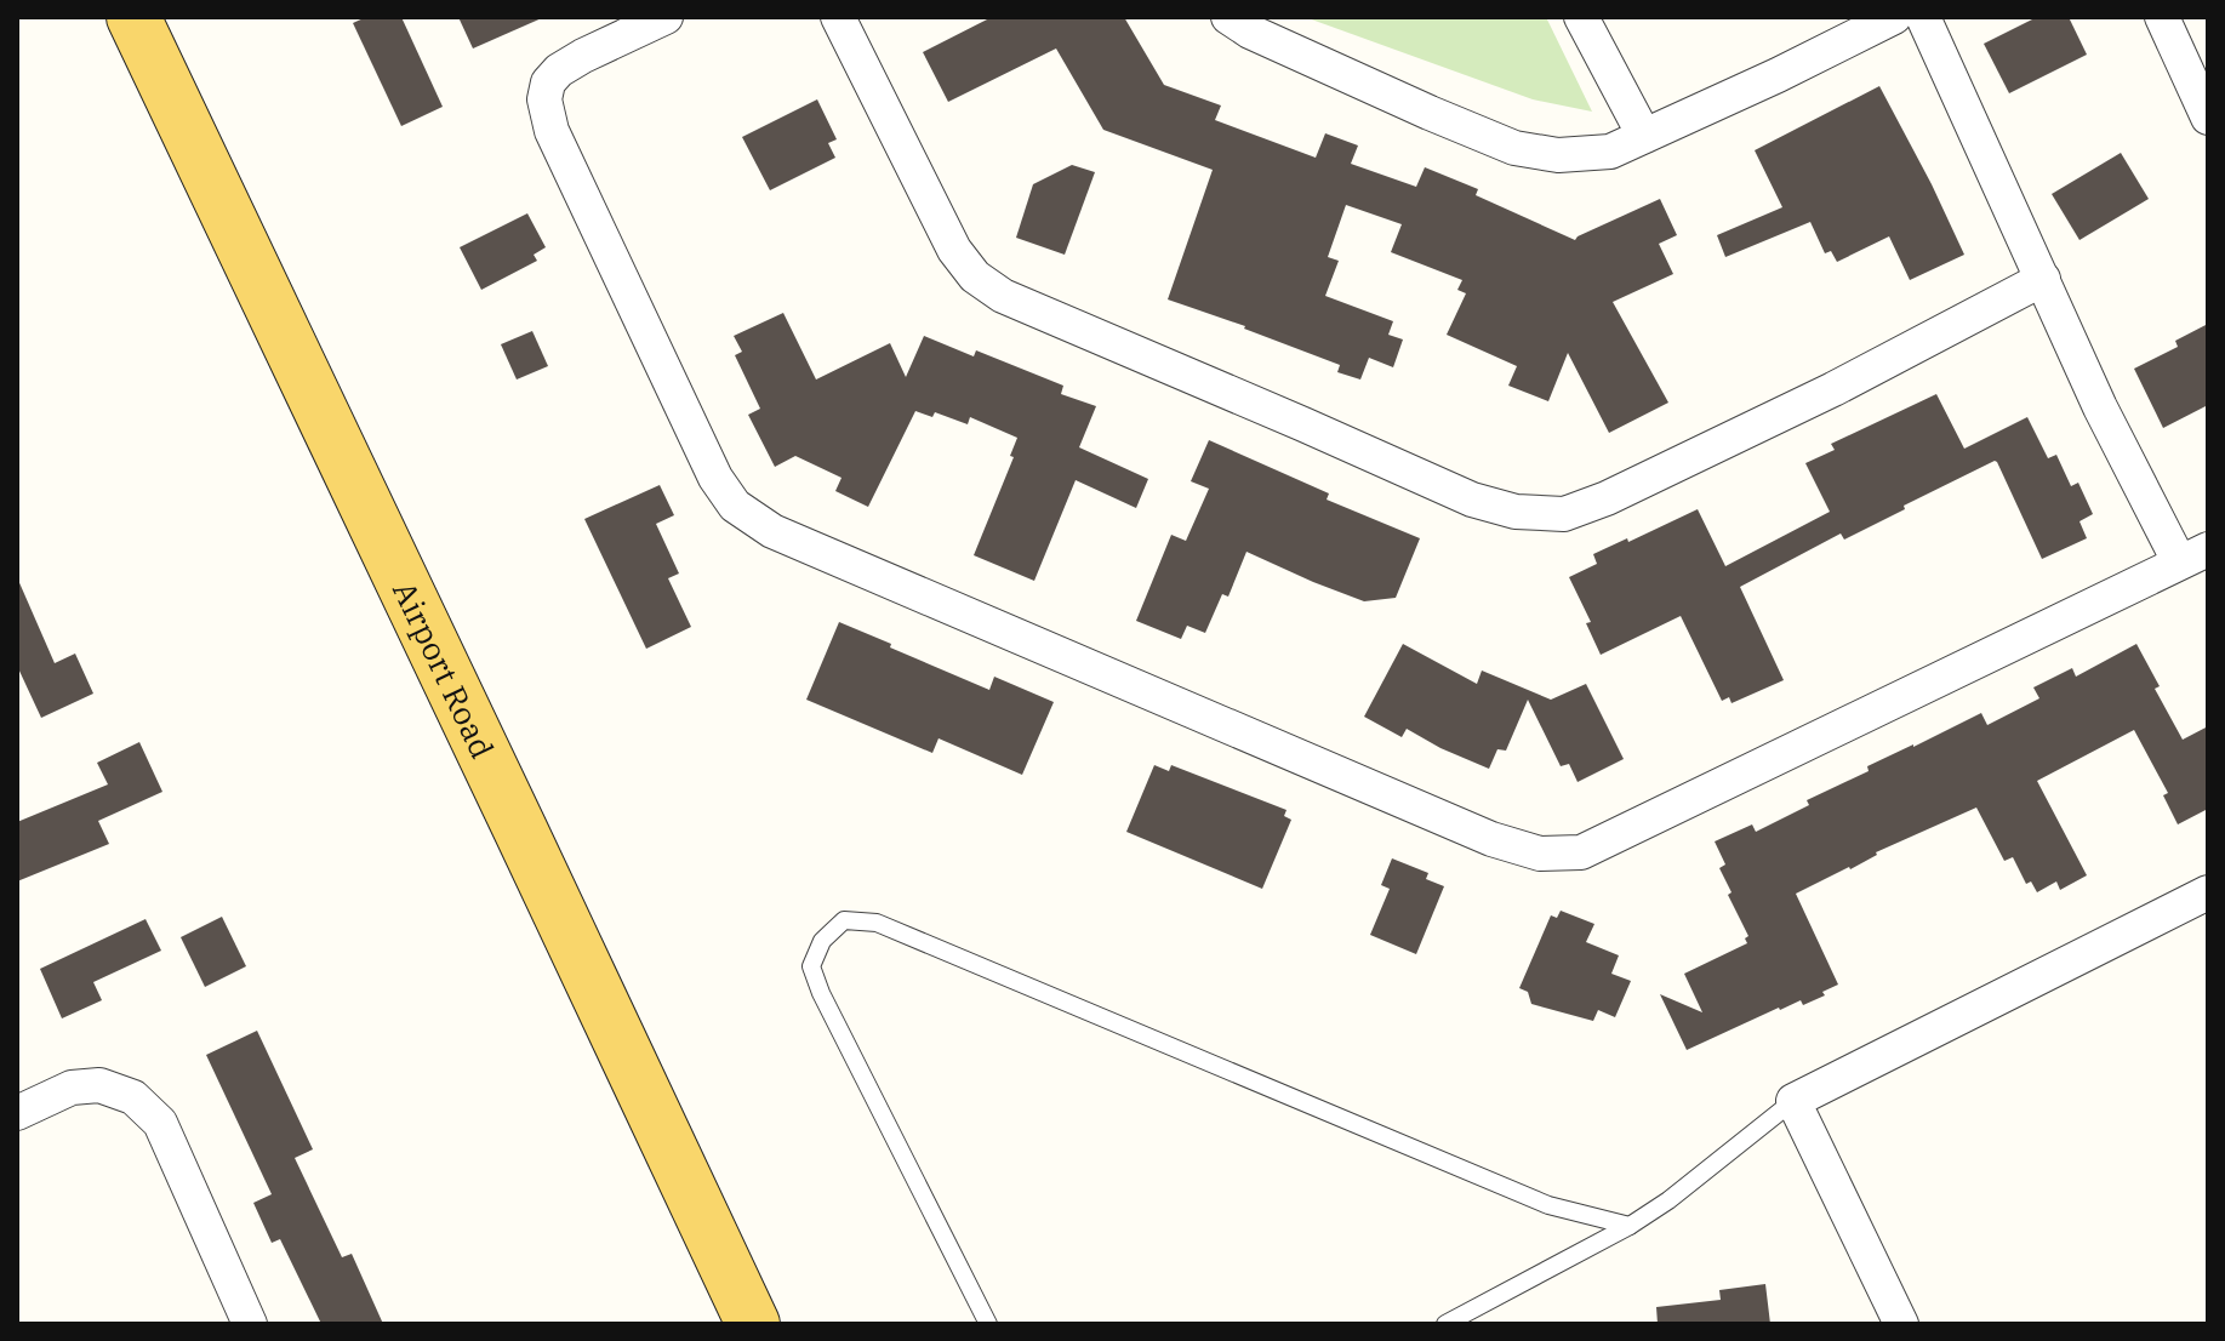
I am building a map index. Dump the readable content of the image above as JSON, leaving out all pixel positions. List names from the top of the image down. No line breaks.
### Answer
{"streets":{"main road":["Airport Road"]}}
